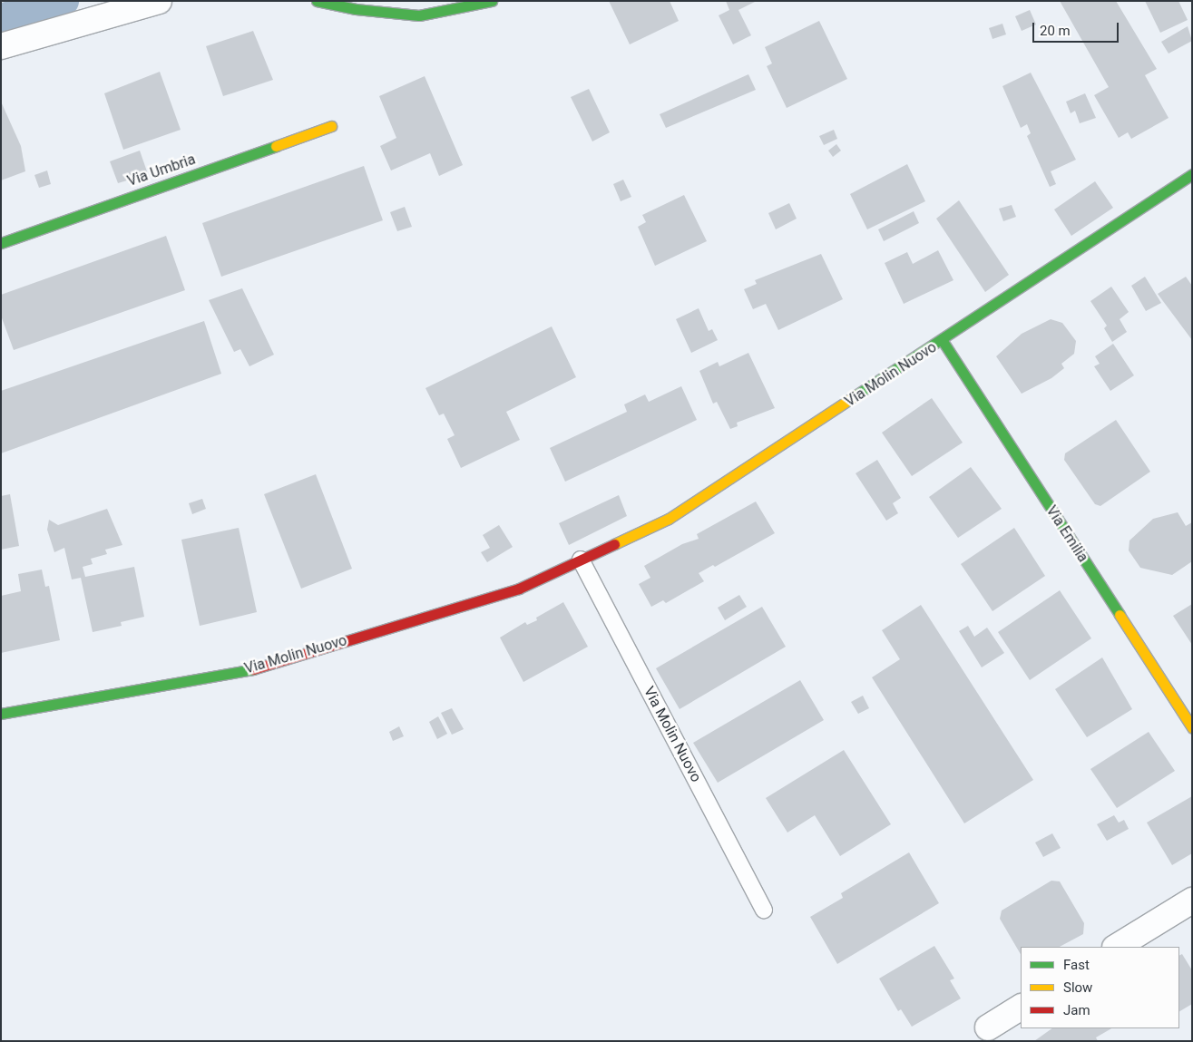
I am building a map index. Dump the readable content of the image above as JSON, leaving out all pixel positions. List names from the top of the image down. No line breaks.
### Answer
{"streets":{"main road":["Via Umbria","Via Molin Nuovo","Via Emilia"]},"crossings":[["Via Molin Nuovo","Via Emilia"]],"legend":["Fast","Slow","Jam"],"scale_bar":"20 m"}
